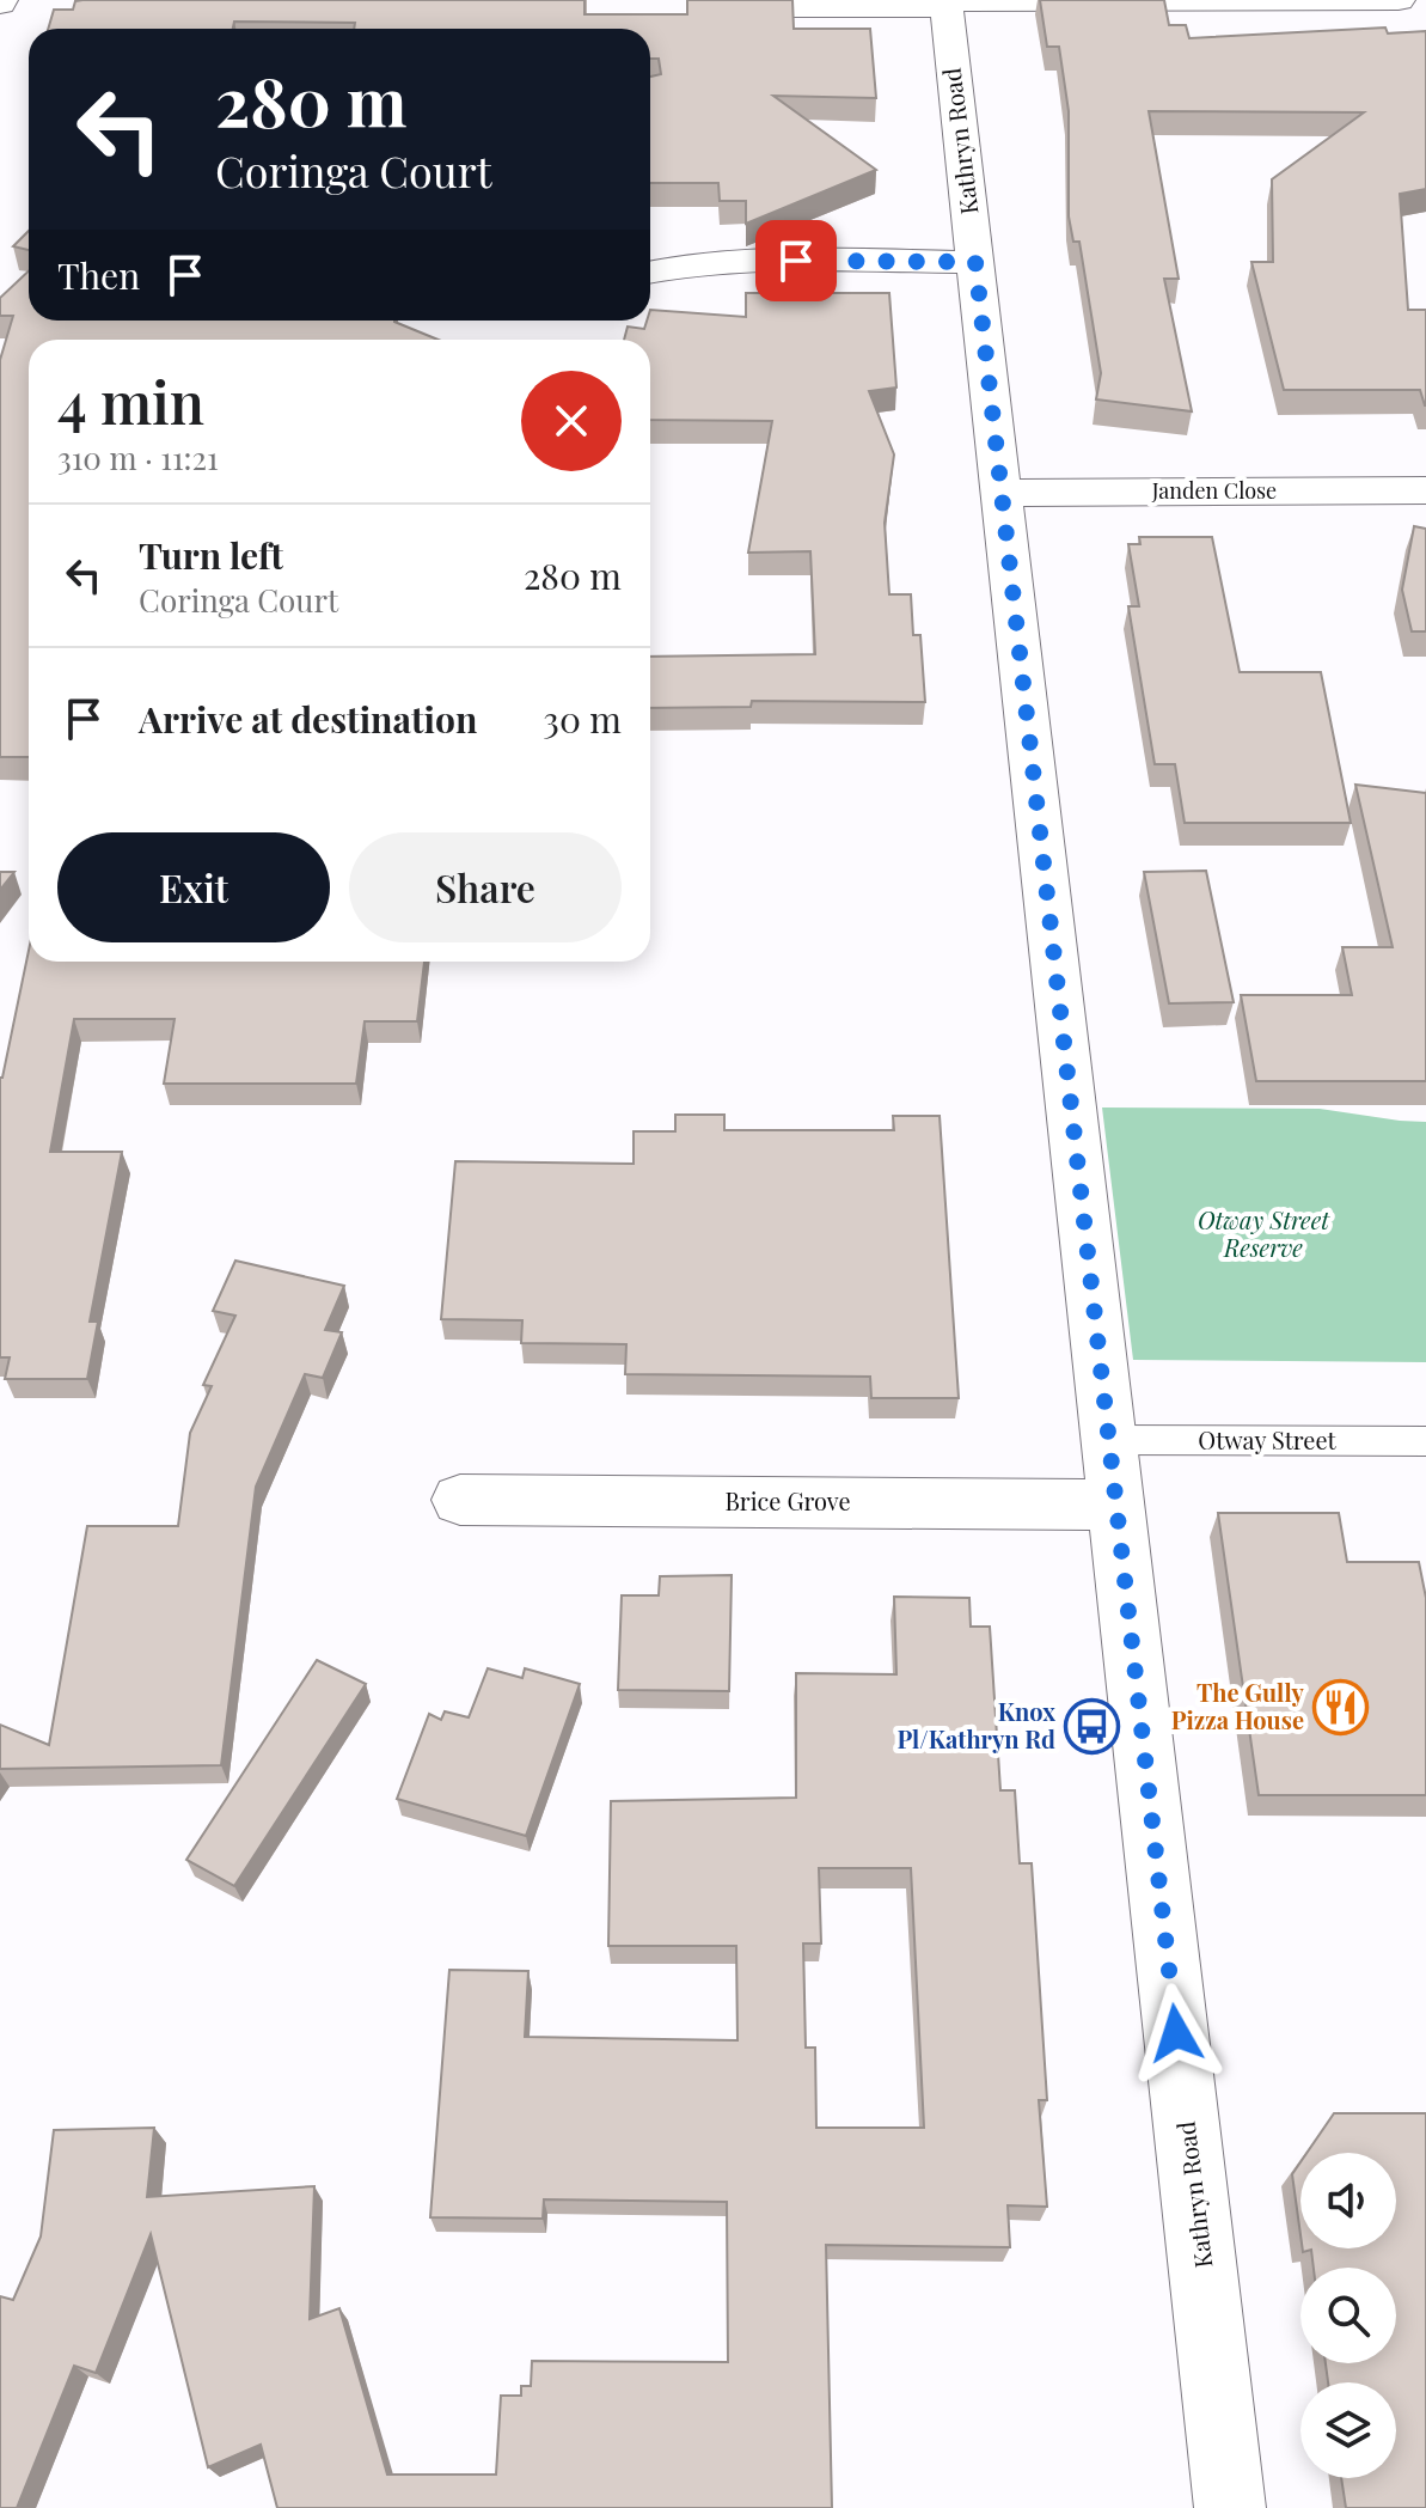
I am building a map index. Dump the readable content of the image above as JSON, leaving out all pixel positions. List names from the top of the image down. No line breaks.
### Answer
{"streets":{"street":["Kathryn Road","Janden Close","Brice Grove"],"lane":["Otway Street"]},"crossings":[["Kathryn Road","Janden Close"],["Kathryn Road","Otway Street"],["Kathryn Road","Brice Grove"]],"parks":["Otway Street Reserve"],"places":{"restaurant":["The Gully Pizza House"],"bus stop":["Knox Pl/Kathryn Rd"]},"page":{"turn":["280 m","Coringa Court"],"then":"Then","heading":["4 min","310 m · 11:21"],"list":[{"name":"Turn left","note":"Coringa Court","value":"280 m"},{"name":"Arrive at destination","value":"30 m"}],"buttons":["Exit","Share"]}}
